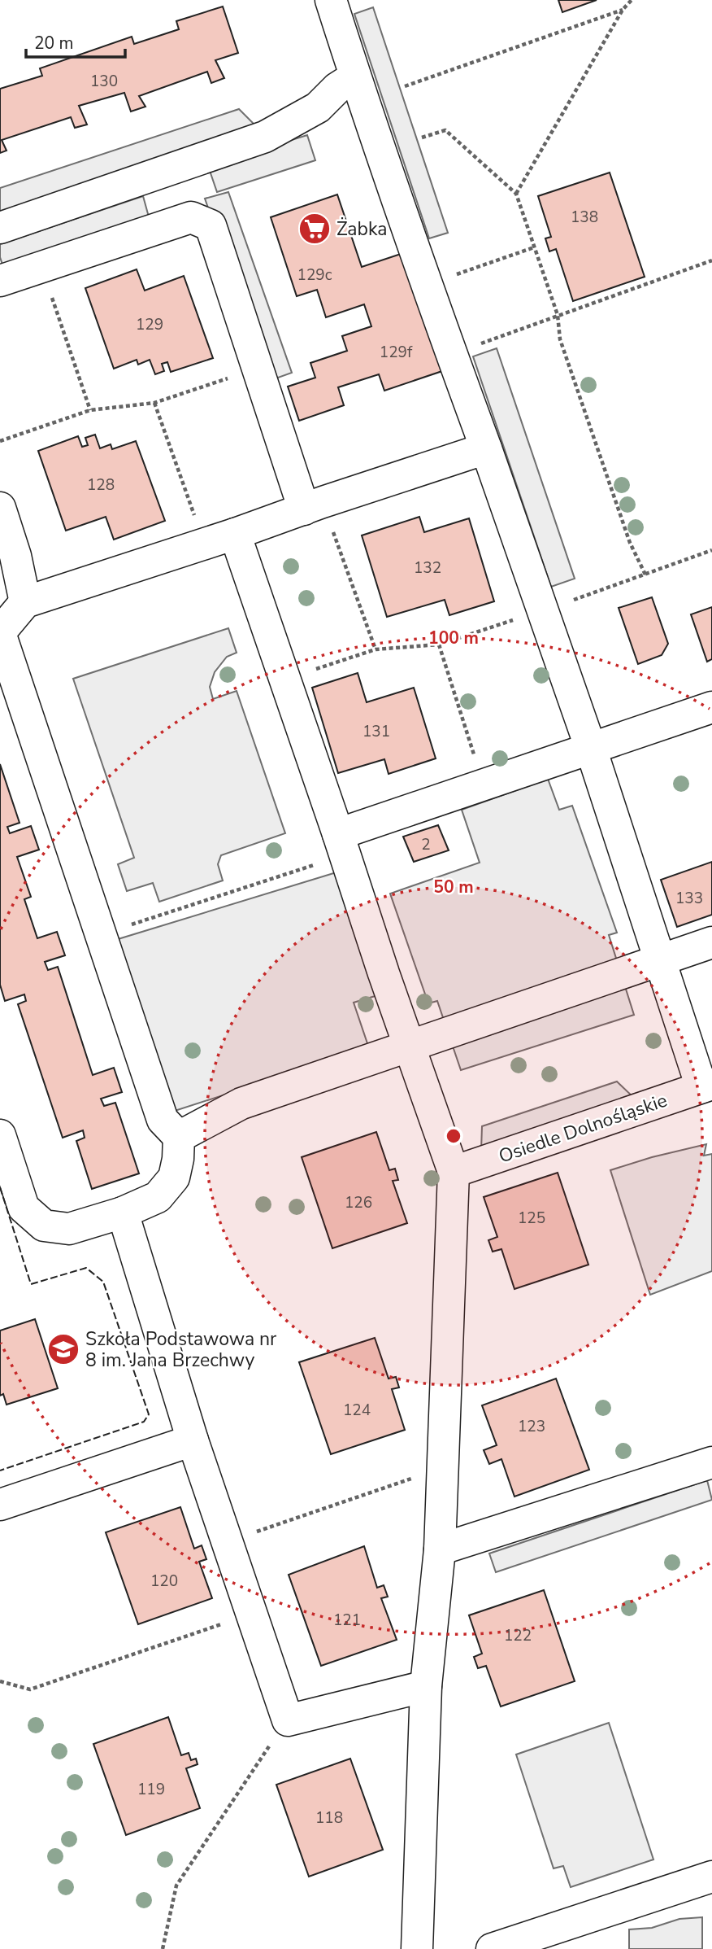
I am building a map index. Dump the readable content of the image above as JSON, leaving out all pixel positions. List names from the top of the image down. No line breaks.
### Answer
{"streets":{"street":["Osiedle Dolnośląskie"]},"places":{"supermarket":["Żabka"],"school or university":["Szkoła Podstawowa nr 8 im. Jana Brzechwy"]},"house_numbers":["130","138","129c","129","129f","128","132","131","2","133","126","125","124","123","120","121","122","119","118"],"scale_bar":"20 m","rings":["100 m","50 m"]}
